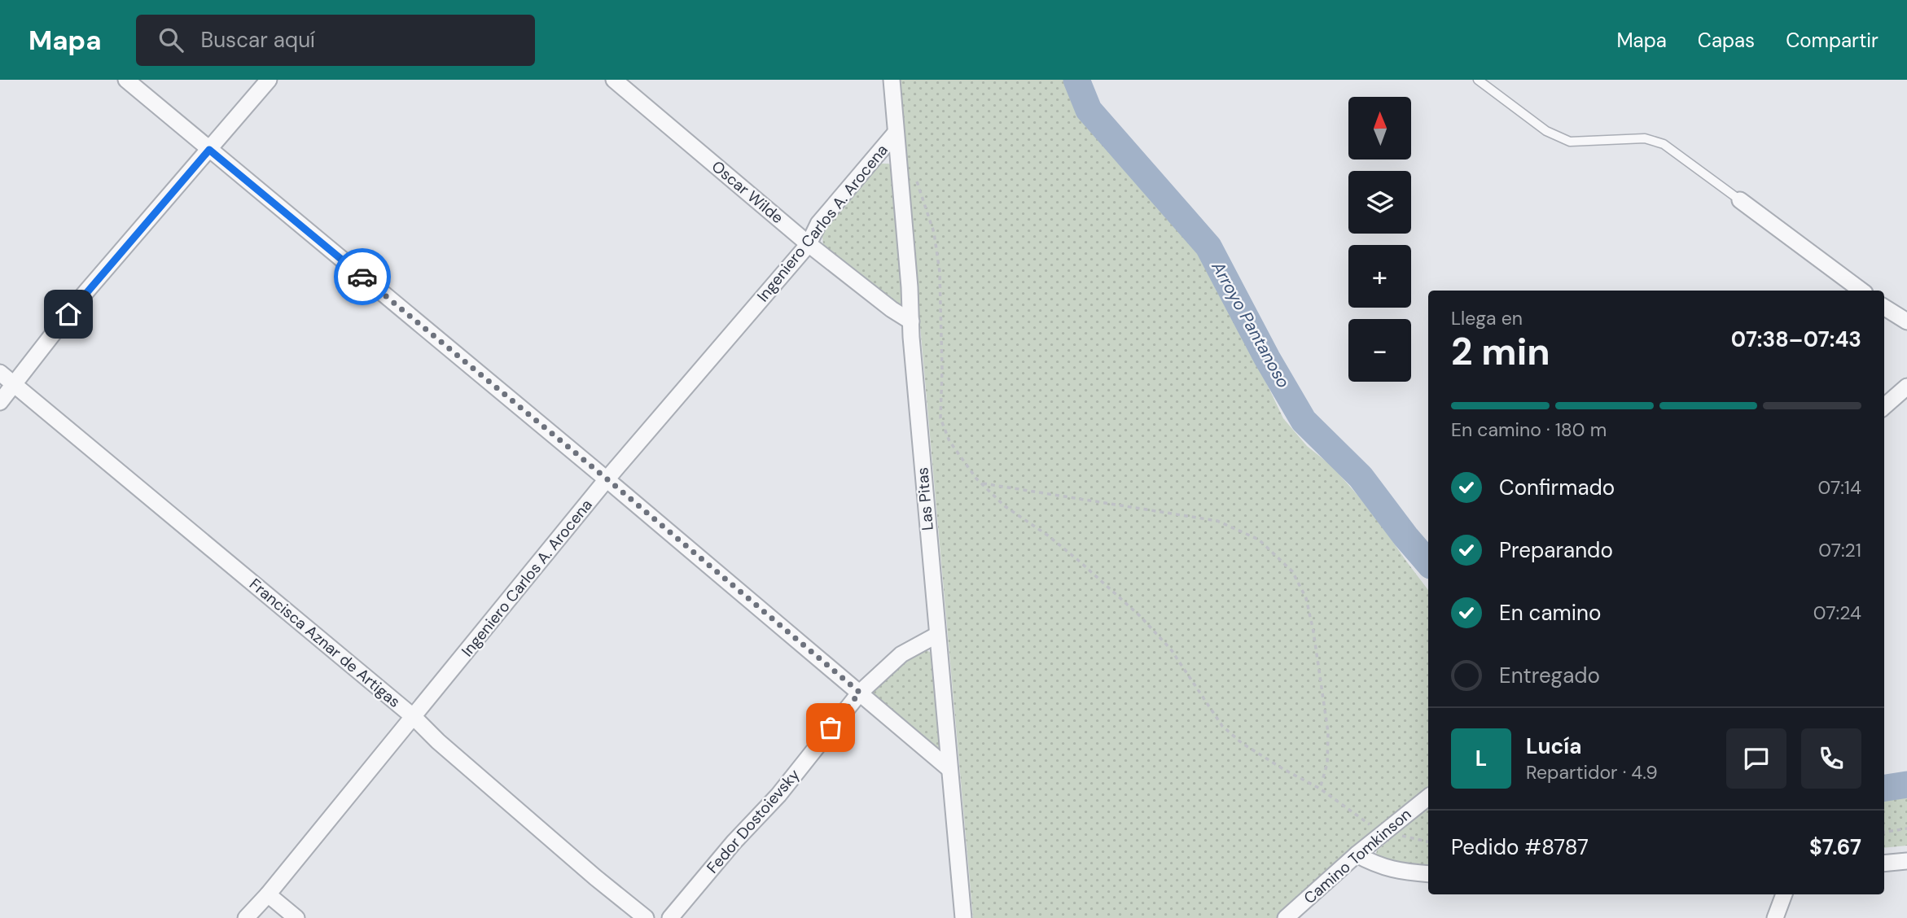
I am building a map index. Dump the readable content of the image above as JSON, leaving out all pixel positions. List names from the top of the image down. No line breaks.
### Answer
{"streets":{"street":["Oscar Wilde","Ingeniero Carlos A. Arocena","Las Pitas","Francisca Aznar de Artigas","Fedor Dostoievsky","Camino Tomkinson"]},"crossings":[["Oscar Wilde","Ingeniero Carlos A. Arocena"],["Oscar Wilde","Las Pitas"],["Ingeniero Carlos A. Arocena","Las Pitas"],["Ingeniero Carlos A. Arocena","Francisca Aznar de Artigas"],["Las Pitas","Fedor Dostoievsky"]],"water":["Arroyo Pantanoso"],"north":"top","page":{"header":"Mapa","search":"Buscar aquí","nav":["Mapa","Capas","Compartir"],"map_buttons":["+","−"],"heading":["2 min","Llega en","07:38–07:43"],"panel":["Lucía","Repartidor · 4.9","Pedido #8787","$7.67"],"bar":"En camino · 180 m","list":[["Confirmado","07:14"],["Preparando","07:21"],["En camino","07:24"],"Entregado"],"round":"L"}}
